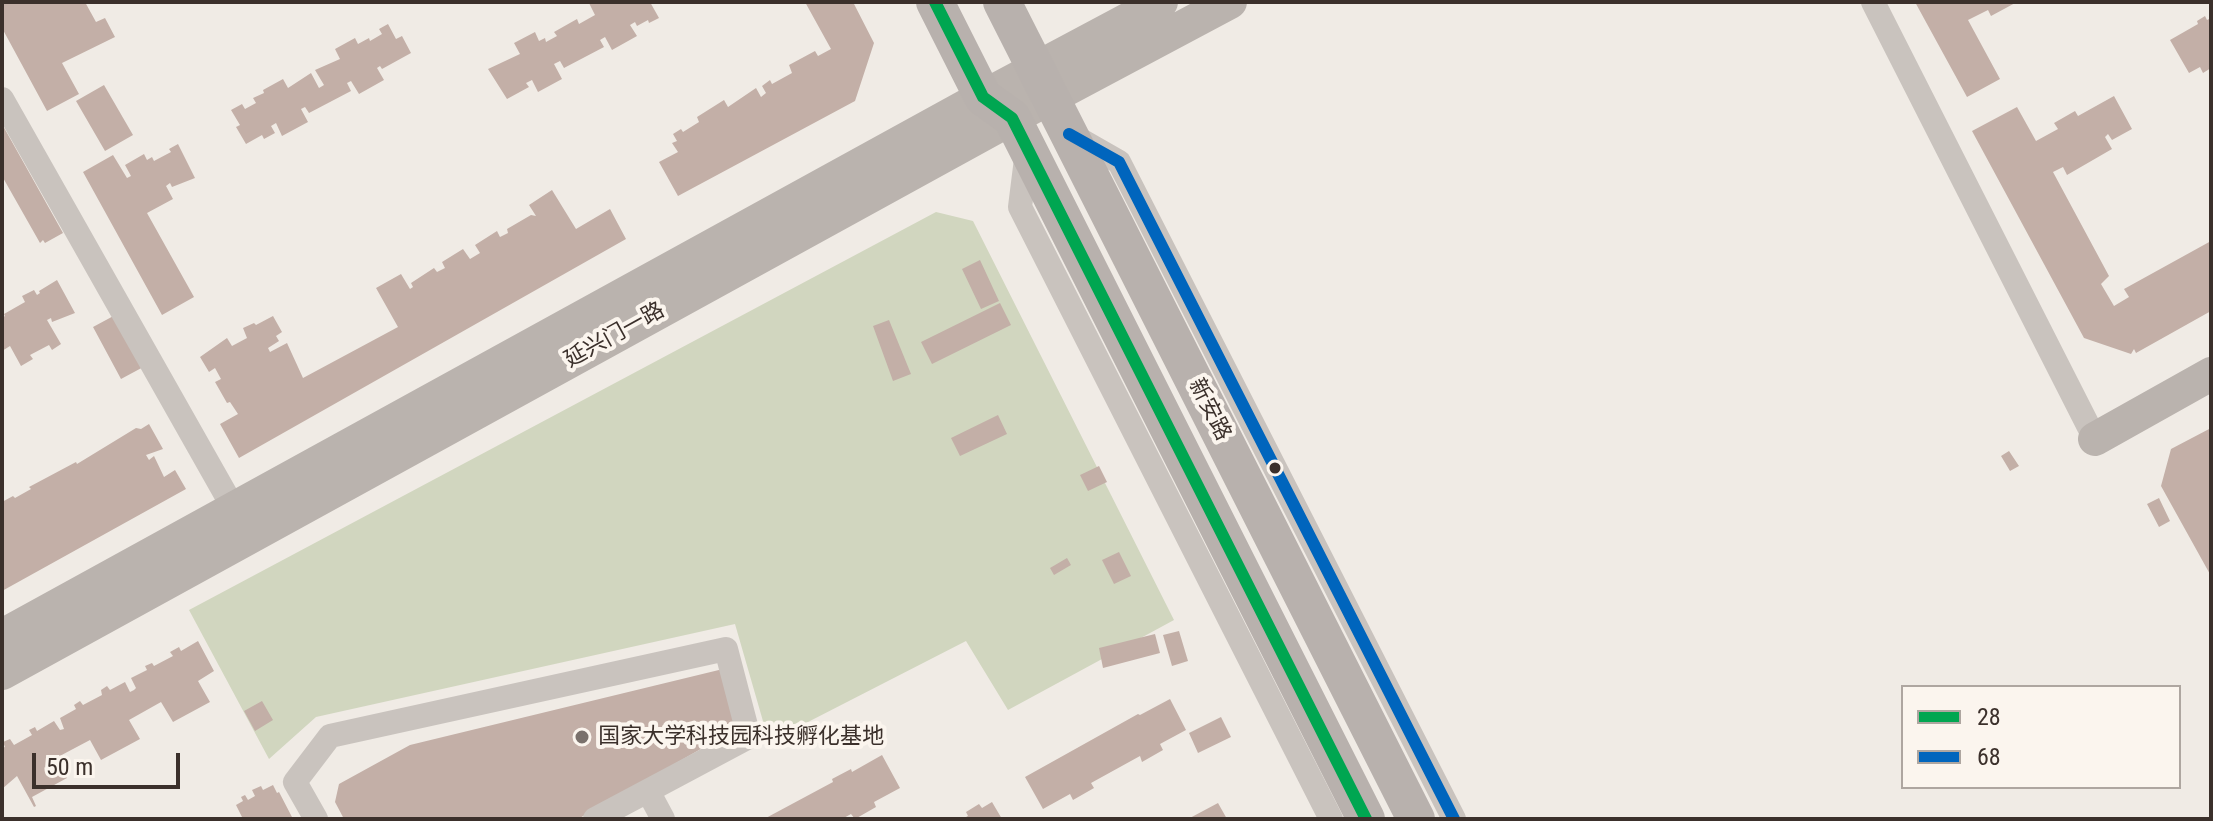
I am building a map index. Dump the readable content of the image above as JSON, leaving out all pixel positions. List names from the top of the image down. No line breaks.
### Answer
{"streets":{"main road":["新安路"],"street":["延兴门一路"]},"crossings":[["延兴门一路","新安路"]],"places":["国家大学科技园科技孵化基地"],"lines":["transit line 28","transit line 68"],"legend":["28","68"],"scale_bar":"50 m"}
